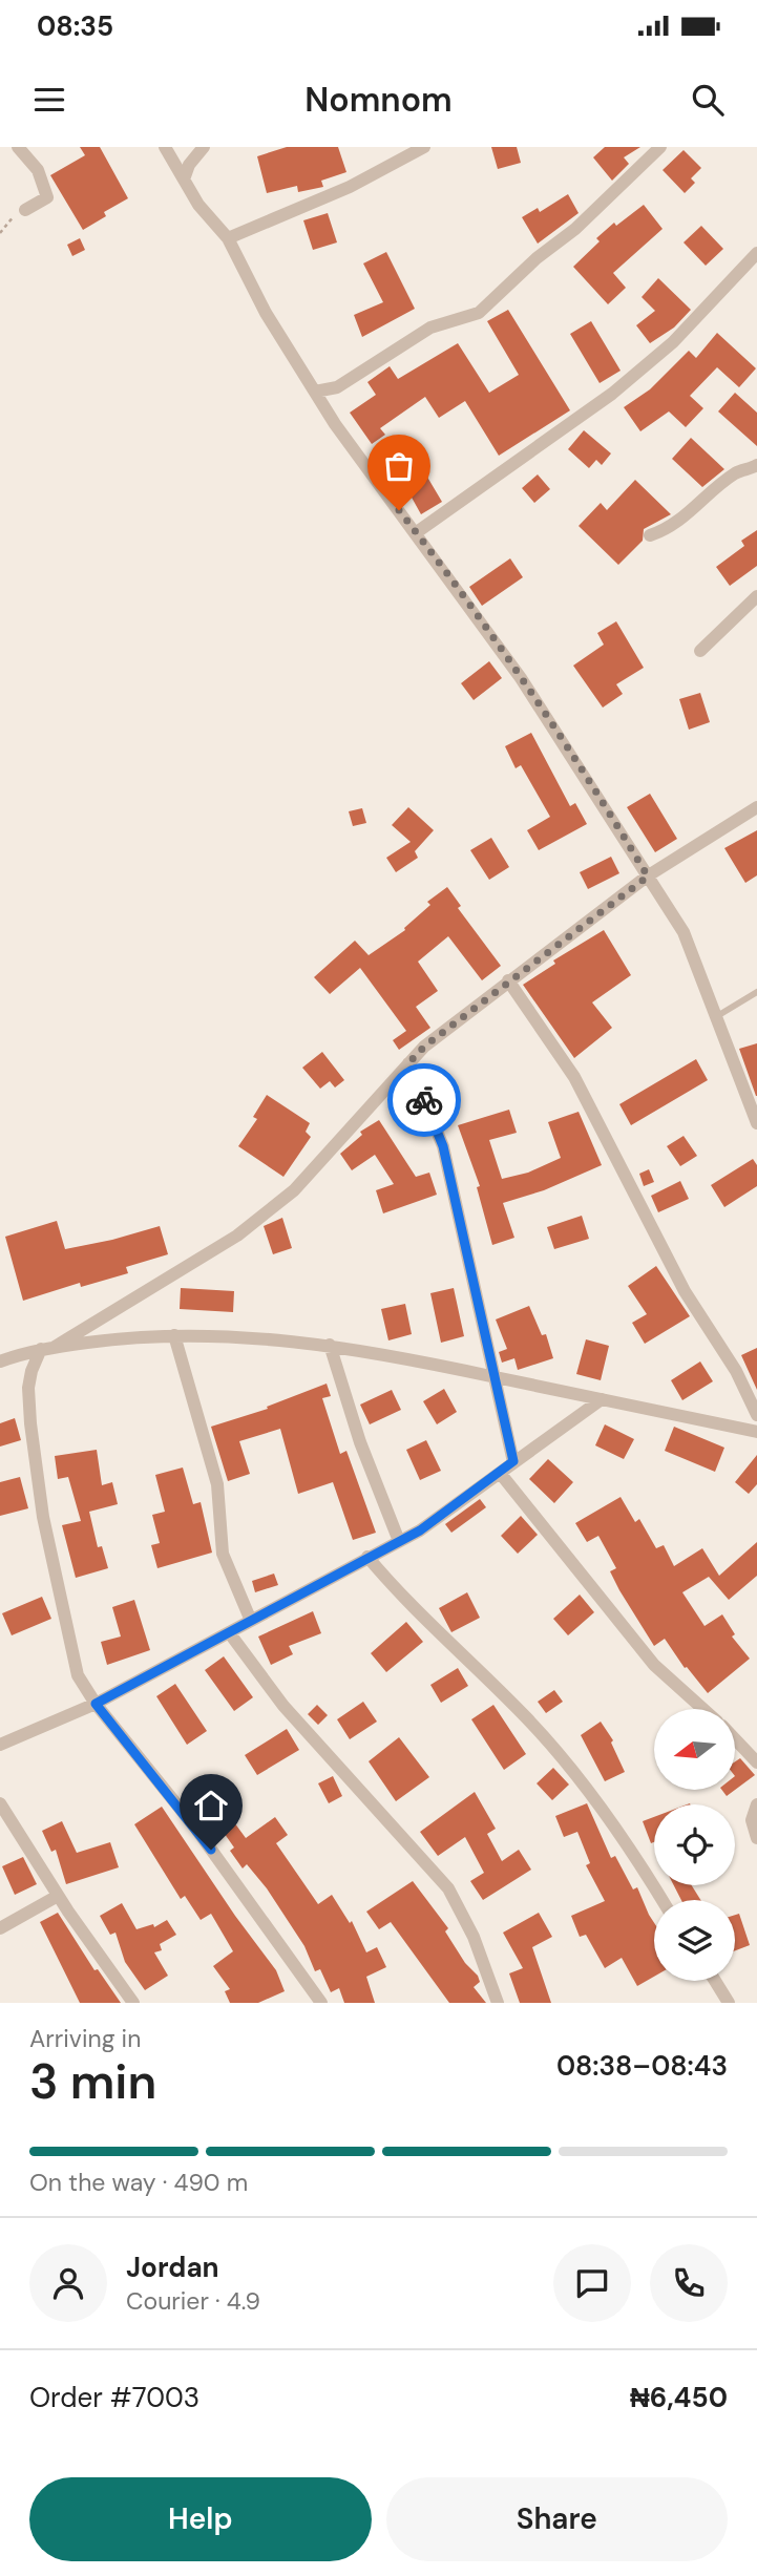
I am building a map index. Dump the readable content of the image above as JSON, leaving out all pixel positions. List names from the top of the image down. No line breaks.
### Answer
{"north":"left","page":{"status":"08:35","header":"Nomnom","heading":["3 min","Arriving in","08:38–08:43"],"panel":["Jordan","Courier · 4.9","Order #7003","₦6,450"],"bar":"On the way · 490 m","buttons":["Help","Share"]}}
